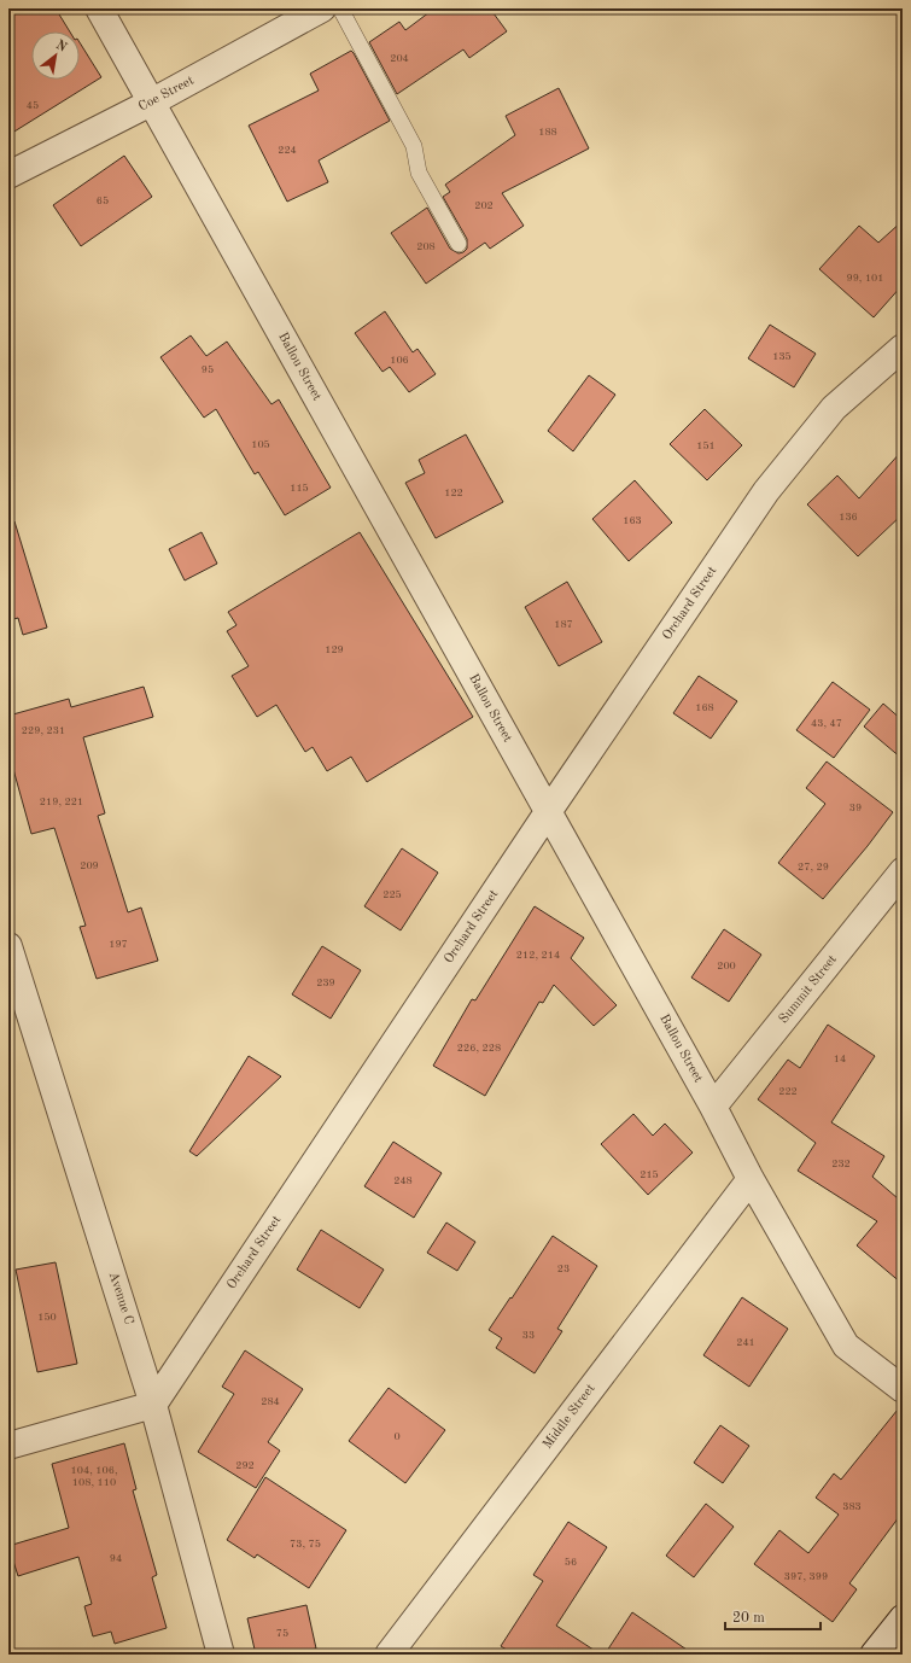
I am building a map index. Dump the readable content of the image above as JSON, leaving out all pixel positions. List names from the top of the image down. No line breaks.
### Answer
{"streets":{"street":["Coe Street","Ballou Street","Orchard Street","Summit Street","Avenue C","Middle Street"]},"crossings":[["Coe Street","Ballou Street"],["Ballou Street","Orchard Street"],["Ballou Street","Summit Street"],["Ballou Street","Middle Street"],["Orchard Street","Avenue C"]],"house_numbers":["204","45","188","224","65","202","208","99, 101","135","106","95","105","151","115","122","136","163","187","129","168","43, 47","229, 231","219, 221","39","209","27, 29","225","197","212, 214","200","239","226, 228","14","222","232","215","248","23","150","33","241","284","0","292","104, 106, 108, 110","383","73, 75","94","56","397, 399","75"],"scale_bar":"20 m","north":"top right"}
